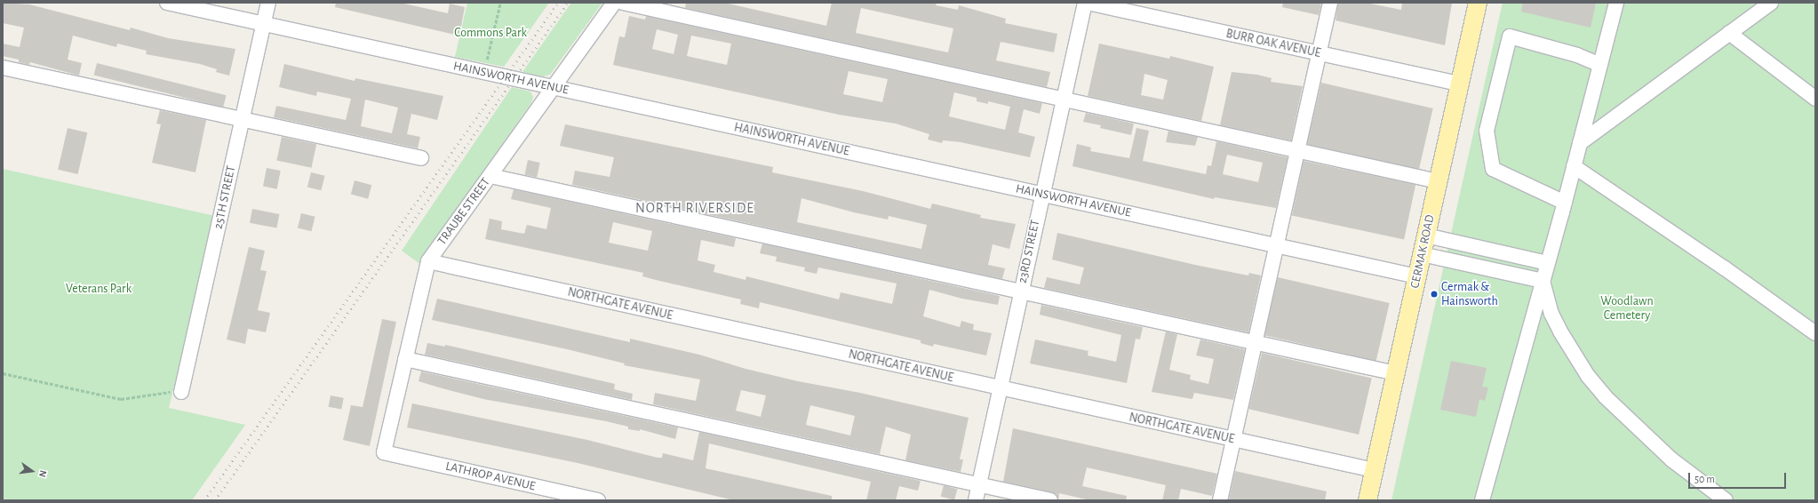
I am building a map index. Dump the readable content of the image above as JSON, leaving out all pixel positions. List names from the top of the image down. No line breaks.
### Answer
{"streets":{"main road":["CERMAK ROAD"],"street":["BURR OAK AVENUE","HAINSWORTH AVENUE","25TH STREET","TRAUBE STREET","23RD STREET","NORTHGATE AVENUE","LATHROP AVENUE"]},"crossings":[["BURR OAK AVENUE","23RD STREET"],["BURR OAK AVENUE","CERMAK ROAD"],["HAINSWORTH AVENUE","25TH STREET"],["HAINSWORTH AVENUE","TRAUBE STREET"],["HAINSWORTH AVENUE","23RD STREET"],["HAINSWORTH AVENUE","CERMAK ROAD"],["TRAUBE STREET","NORTHGATE AVENUE"],["TRAUBE STREET","LATHROP AVENUE"],["23RD STREET","NORTHGATE AVENUE"],["CERMAK ROAD","NORTHGATE AVENUE"]],"districts":["NORTH RIVERSIDE"],"parks":["Commons Park","Veterans Park","Woodlawn Cemetery"],"places":["Cermak & Hainsworth"],"scale_bar":"50 m","north":"right"}
